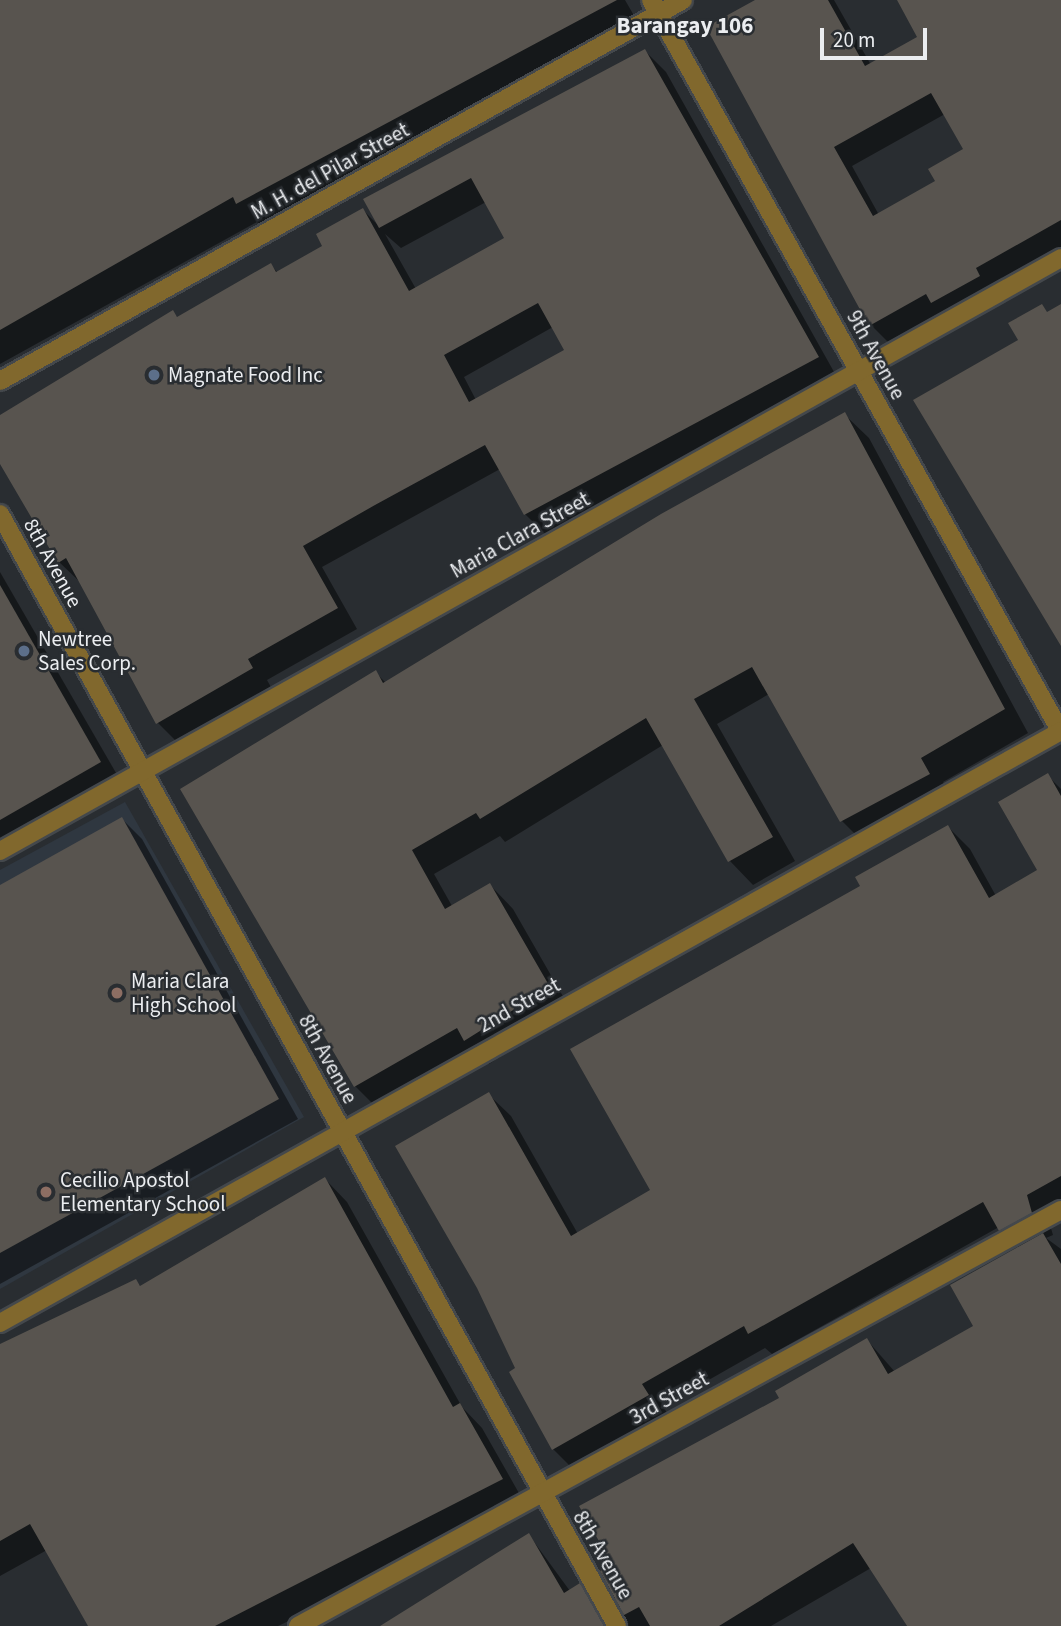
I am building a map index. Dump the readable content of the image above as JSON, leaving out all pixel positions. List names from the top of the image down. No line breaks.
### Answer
{"streets":{"street":["M. H. del Pilar Street","9th Avenue","Maria Clara Street","8th Avenue","2nd Street","3rd Street"]},"crossings":[["M. H. del Pilar Street","9th Avenue"],["9th Avenue","Maria Clara Street"],["9th Avenue","2nd Street"],["Maria Clara Street","8th Avenue"],["8th Avenue","2nd Street"],["8th Avenue","3rd Street"]],"districts":["Barangay 106"],"places":["Magnate Food Inc","Newtree Sales Corp.","Maria Clara High School","Cecilio Apostol Elementary School"],"scale_bar":"20 m"}
